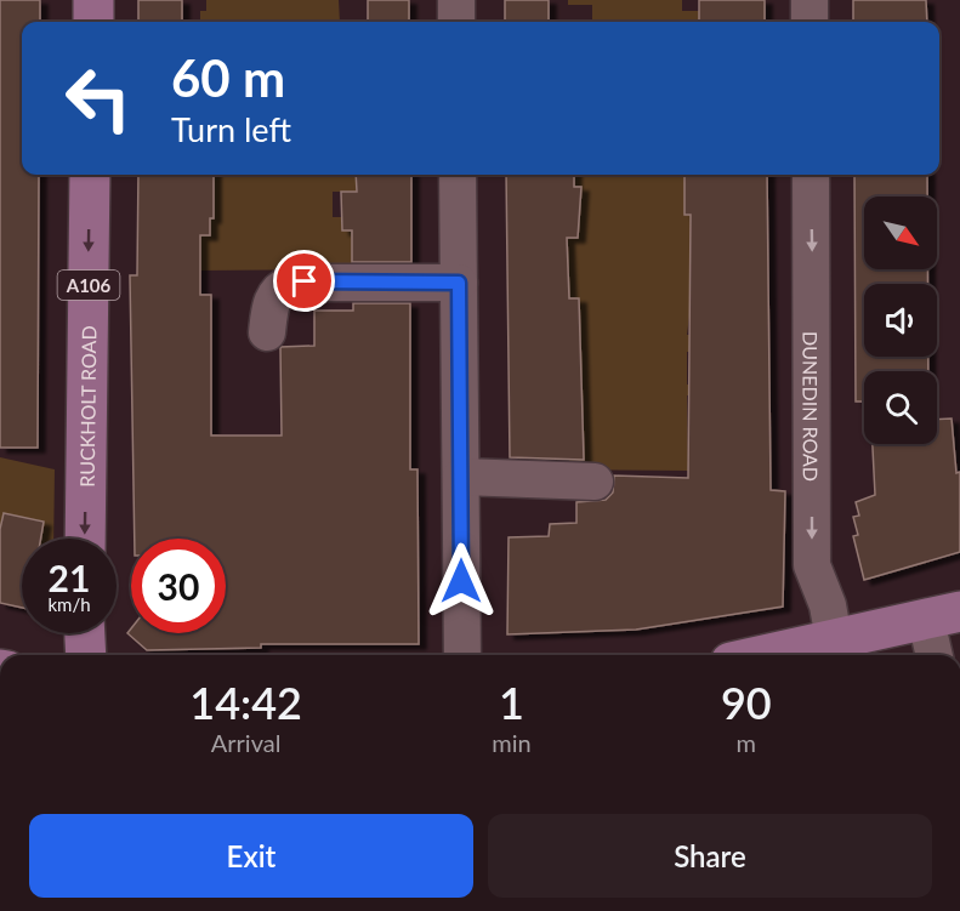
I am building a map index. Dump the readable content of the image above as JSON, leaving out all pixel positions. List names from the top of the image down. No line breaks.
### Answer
{"streets":{"main road":["A106","RUCKHOLT ROAD"],"street":["DUNEDIN ROAD"]},"one_way":["RUCKHOLT ROAD","DUNEDIN ROAD"],"north":"bottom right","page":{"turn":["60 m","Turn left"],"speed":"21 km/h","limit":"30","eta":["14:42","Arrival","1","min","90","m"],"buttons":["Exit","Share"]}}
